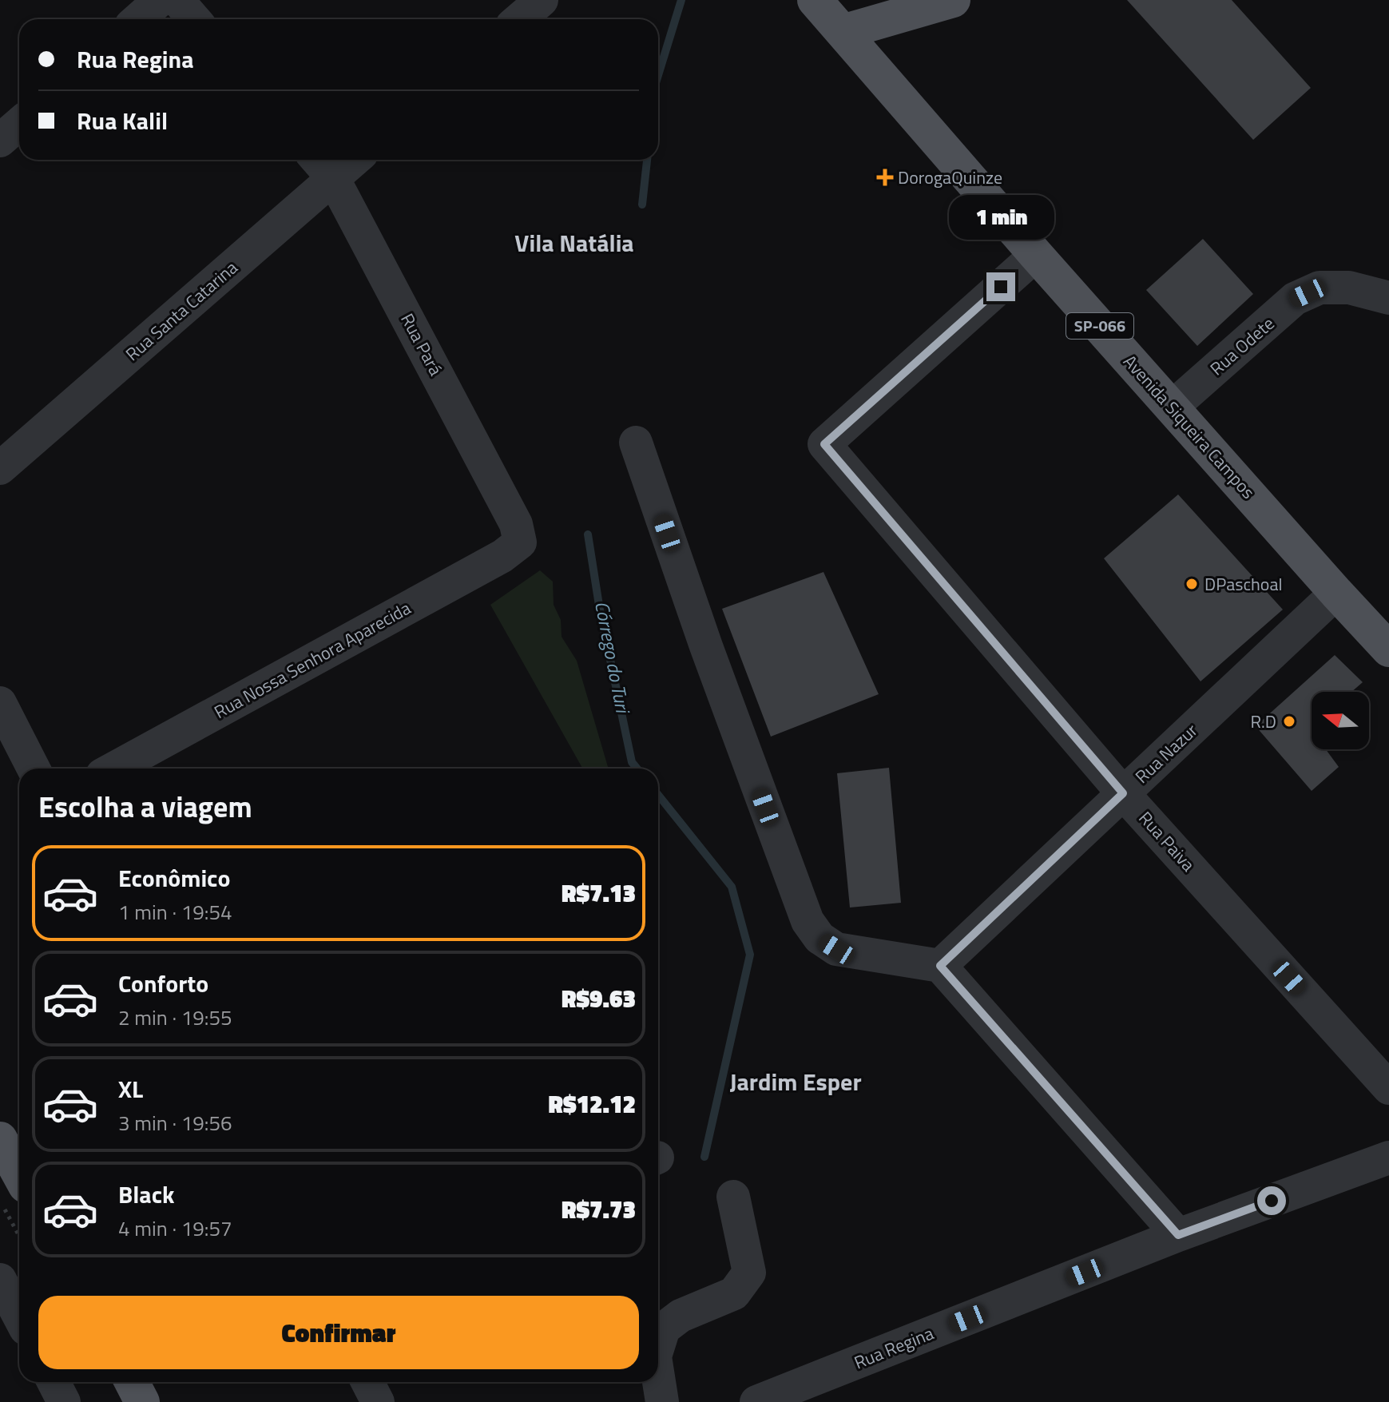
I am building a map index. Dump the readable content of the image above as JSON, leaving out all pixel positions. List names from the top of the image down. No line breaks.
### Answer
{"streets":{"main road":["SP-066","Avenida Siqueira Campos"],"street":["Rua Santa Catarina","Rua Pará","Rua Odete","Rua Nossa Senhora Aparecida","Rua Nazur","Rua Paiva","Rua Regina"]},"crossings":[["Rua Santa Catarina","Rua Pará"],["Rua Pará","Rua Nossa Senhora Aparecida"],["Rua Odete","Avenida Siqueira Campos"],["Avenida Siqueira Campos","Rua Nazur"],["Avenida Siqueira Campos","Rua Paiva"],["Rua Nazur","Rua Paiva"]],"districts":["Vila Natália","Jardim Esper"],"water":["Córrego do Turi"],"places":{"health":["DorogaQuinze"],"other":["DPaschoal","R.D"]},"north":"left","page":{"banner":["Rua Regina","Rua Kalil"],"bubble":"1 min","heading":"Escolha a viagem","list":[{"name":"Econômico","note":"1 min · 19:54","value":"R$7.13"},{"name":"Conforto","note":"2 min · 19:55","value":"R$9.63"},{"name":"XL","note":"3 min · 19:56","value":"R$12.12"},{"name":"Black","note":"4 min · 19:57","value":"R$7.73"}],"buttons":"Confirmar"}}
